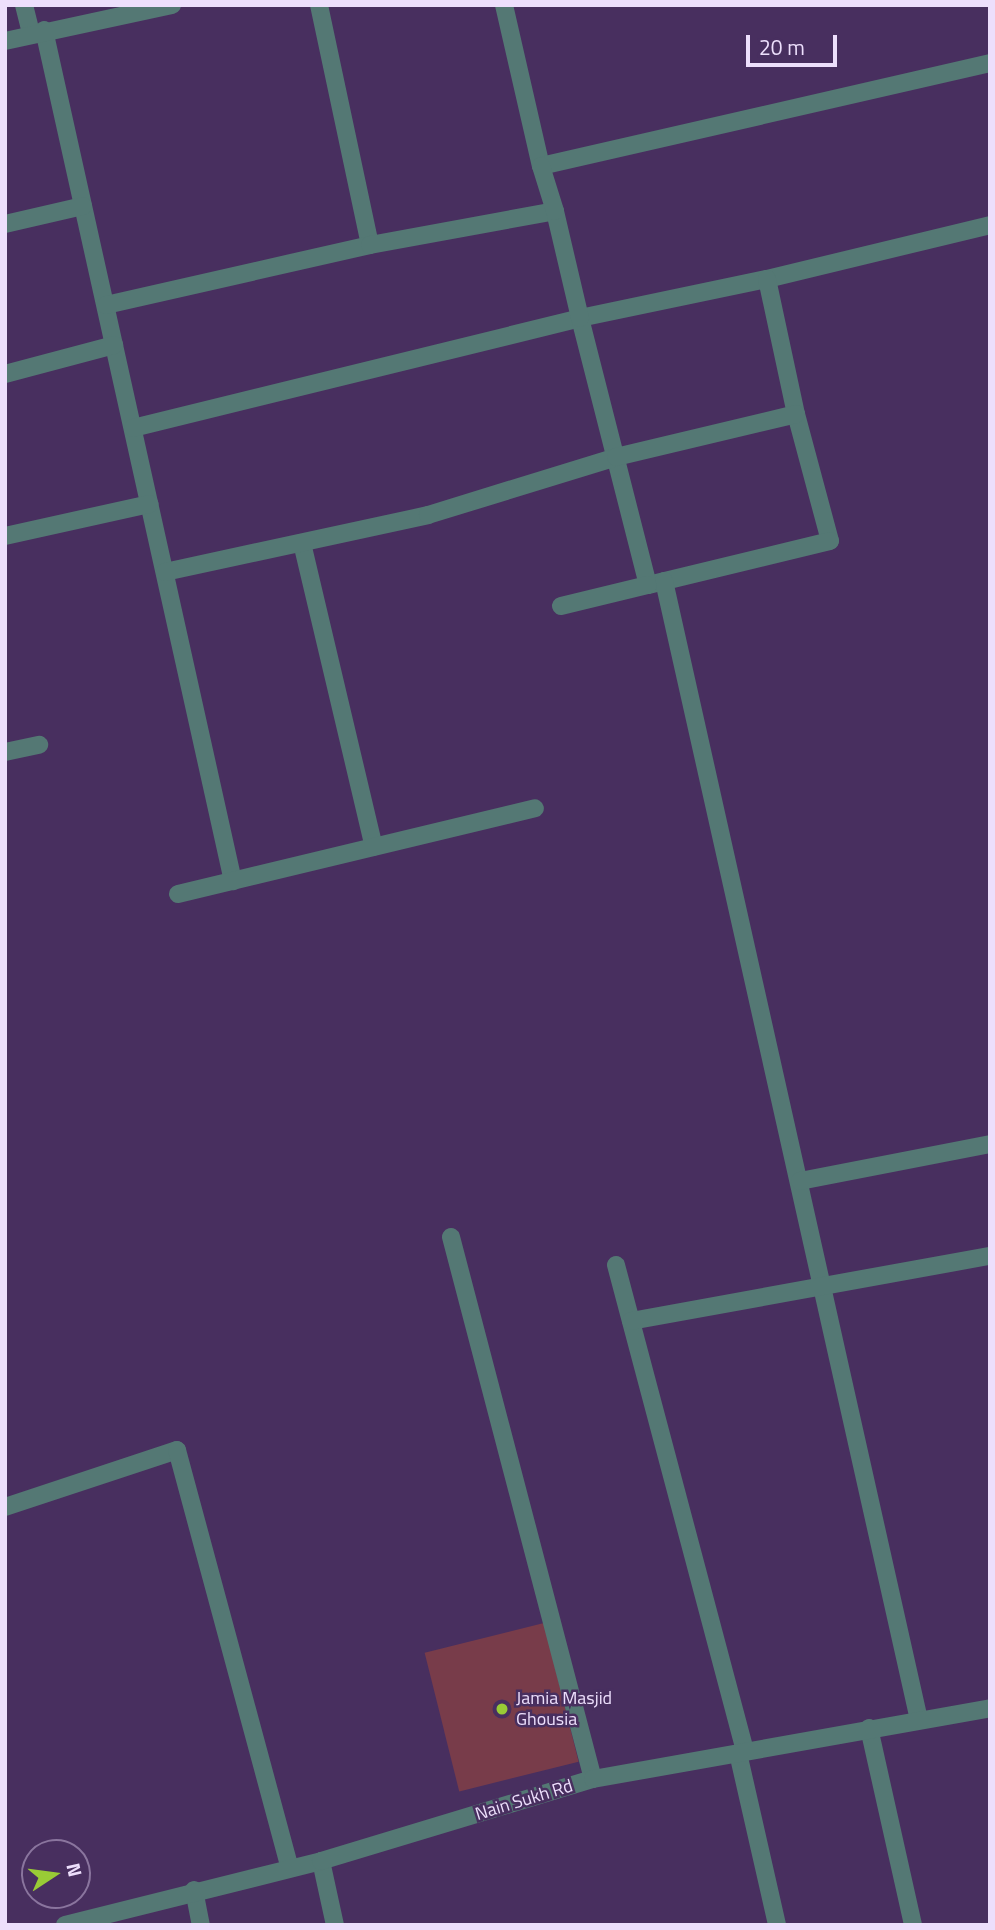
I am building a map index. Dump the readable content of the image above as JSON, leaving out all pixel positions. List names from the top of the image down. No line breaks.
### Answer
{"streets":{"street":["Nain Sukh Rd"]},"places":["Jamia Masjid Ghousia"],"scale_bar":"20 m","north":"right"}
